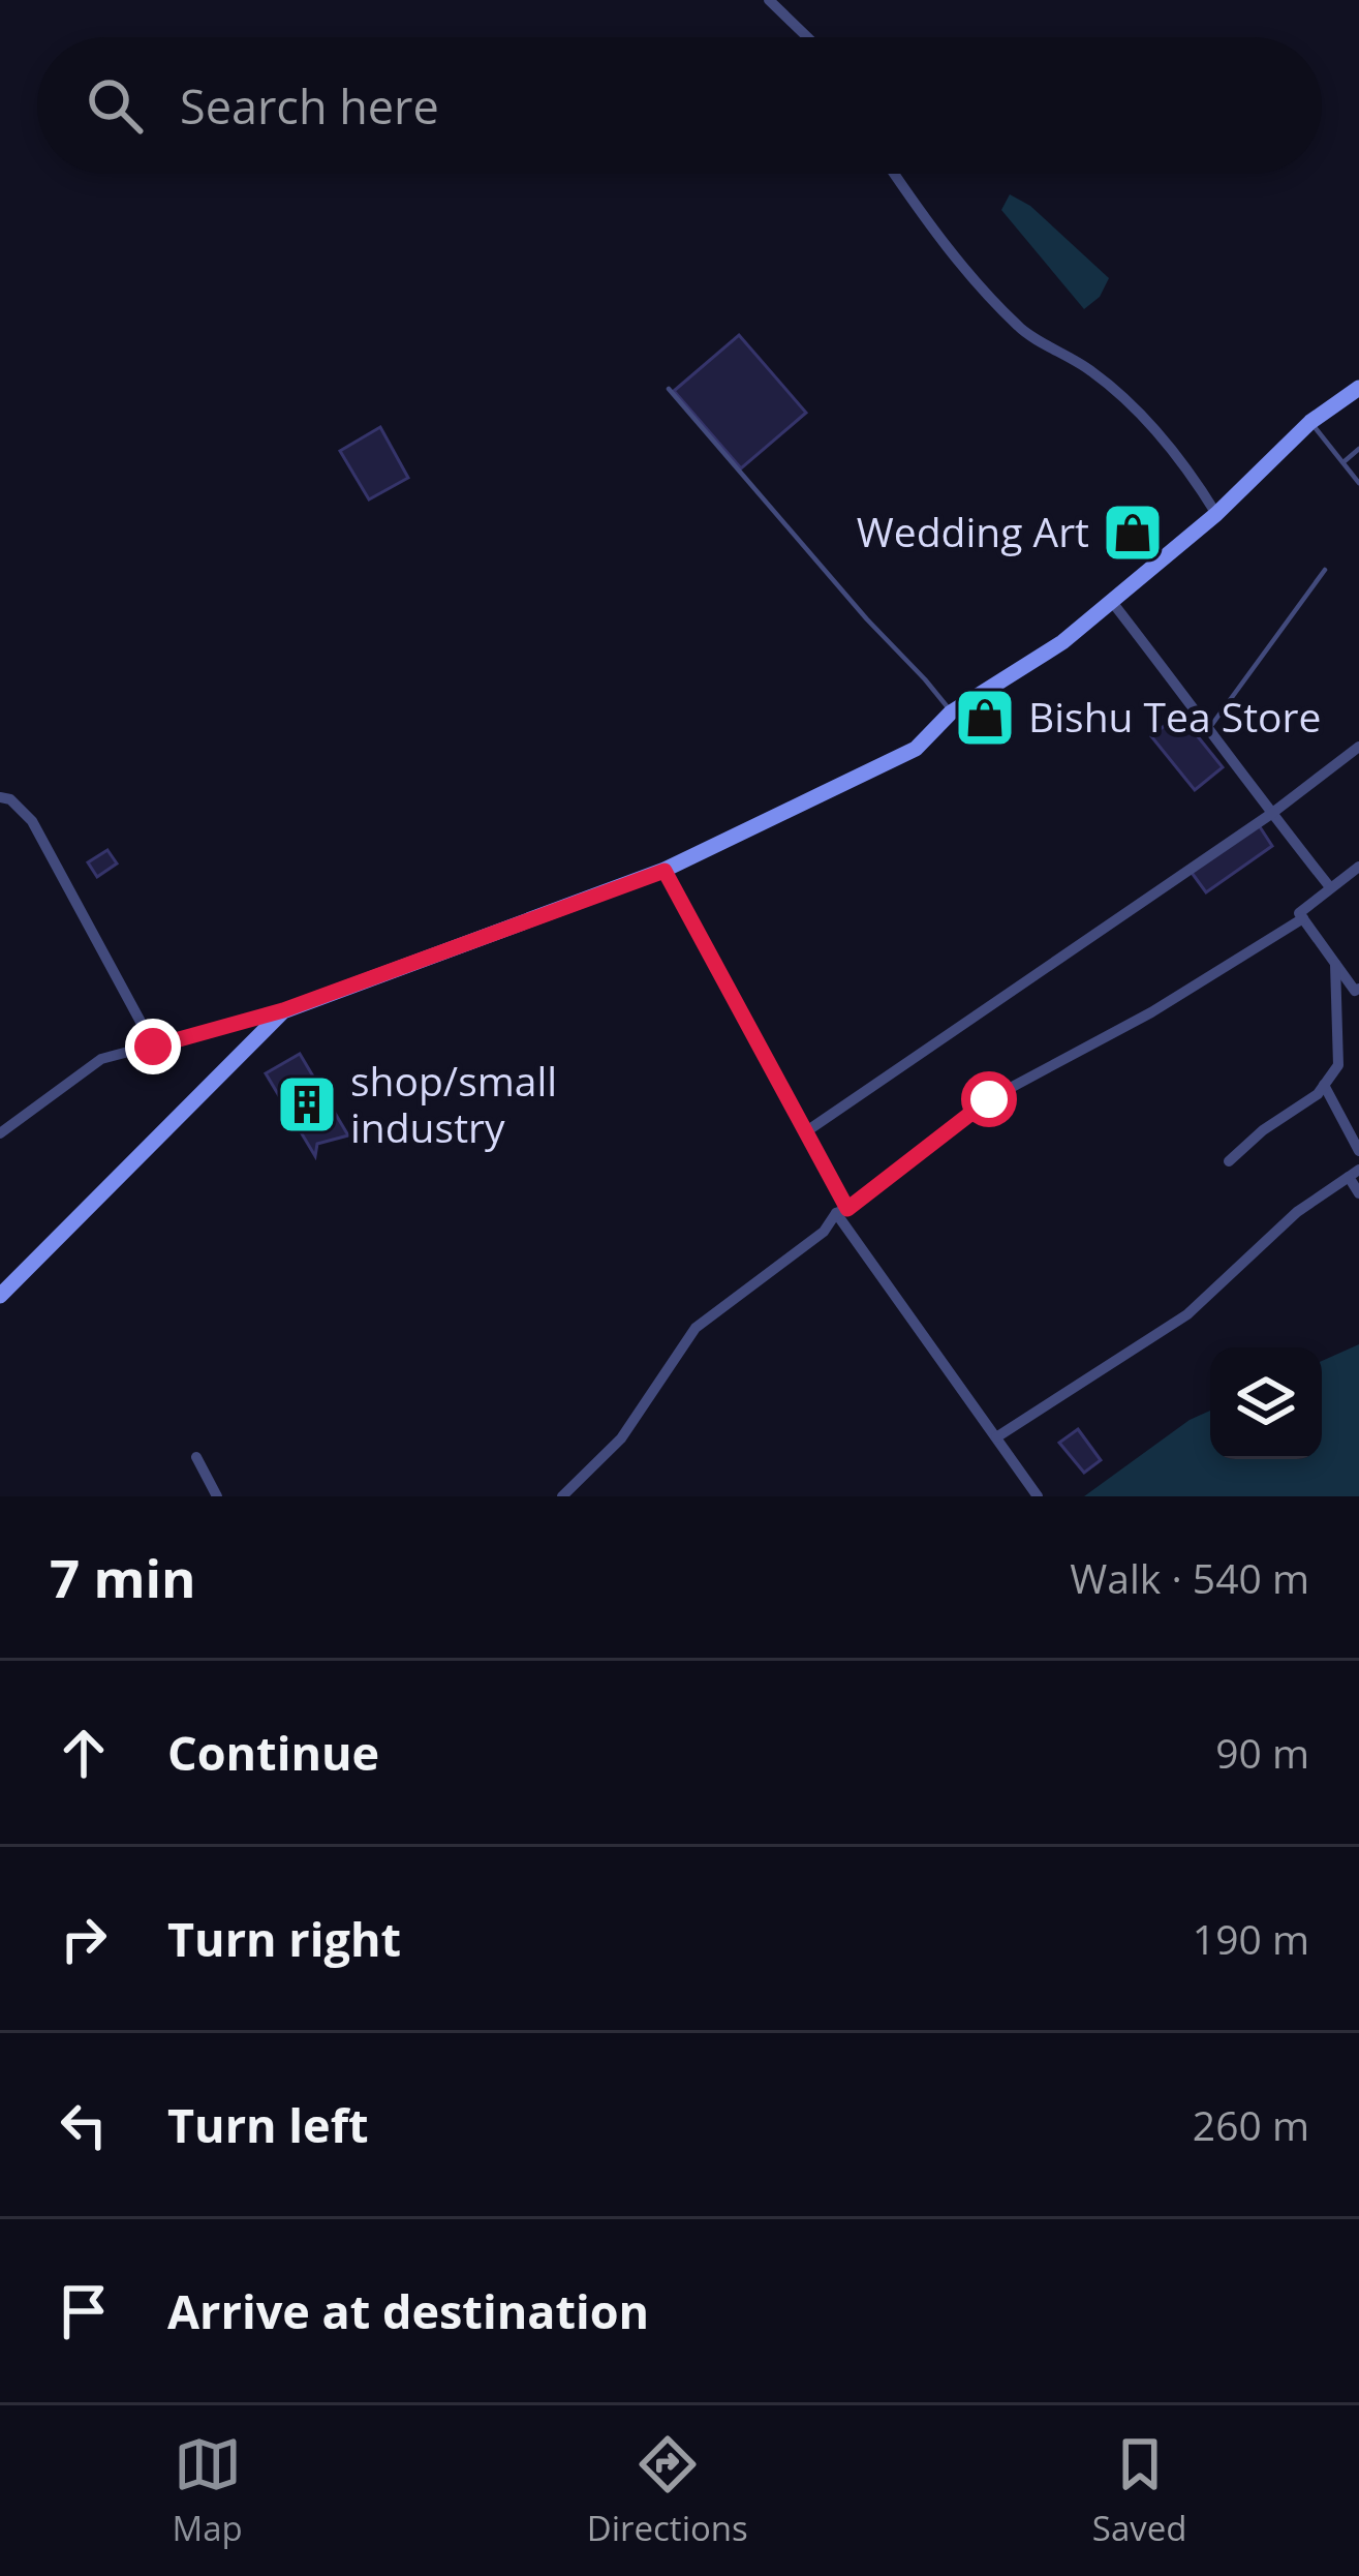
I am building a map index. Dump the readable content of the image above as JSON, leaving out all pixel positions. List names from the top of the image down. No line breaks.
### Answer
{"places":{"shop":["Wedding Art","Bishu Tea Store"],"building":["shop/small industry"]},"page":{"search":"Search here","heading":["7 min","Walk · 540 m"],"list":[["Continue","90 m"],["Turn right","190 m"],["Turn left","260 m"],"Arrive at destination"],"nav":["Map","Directions","Saved"]}}
